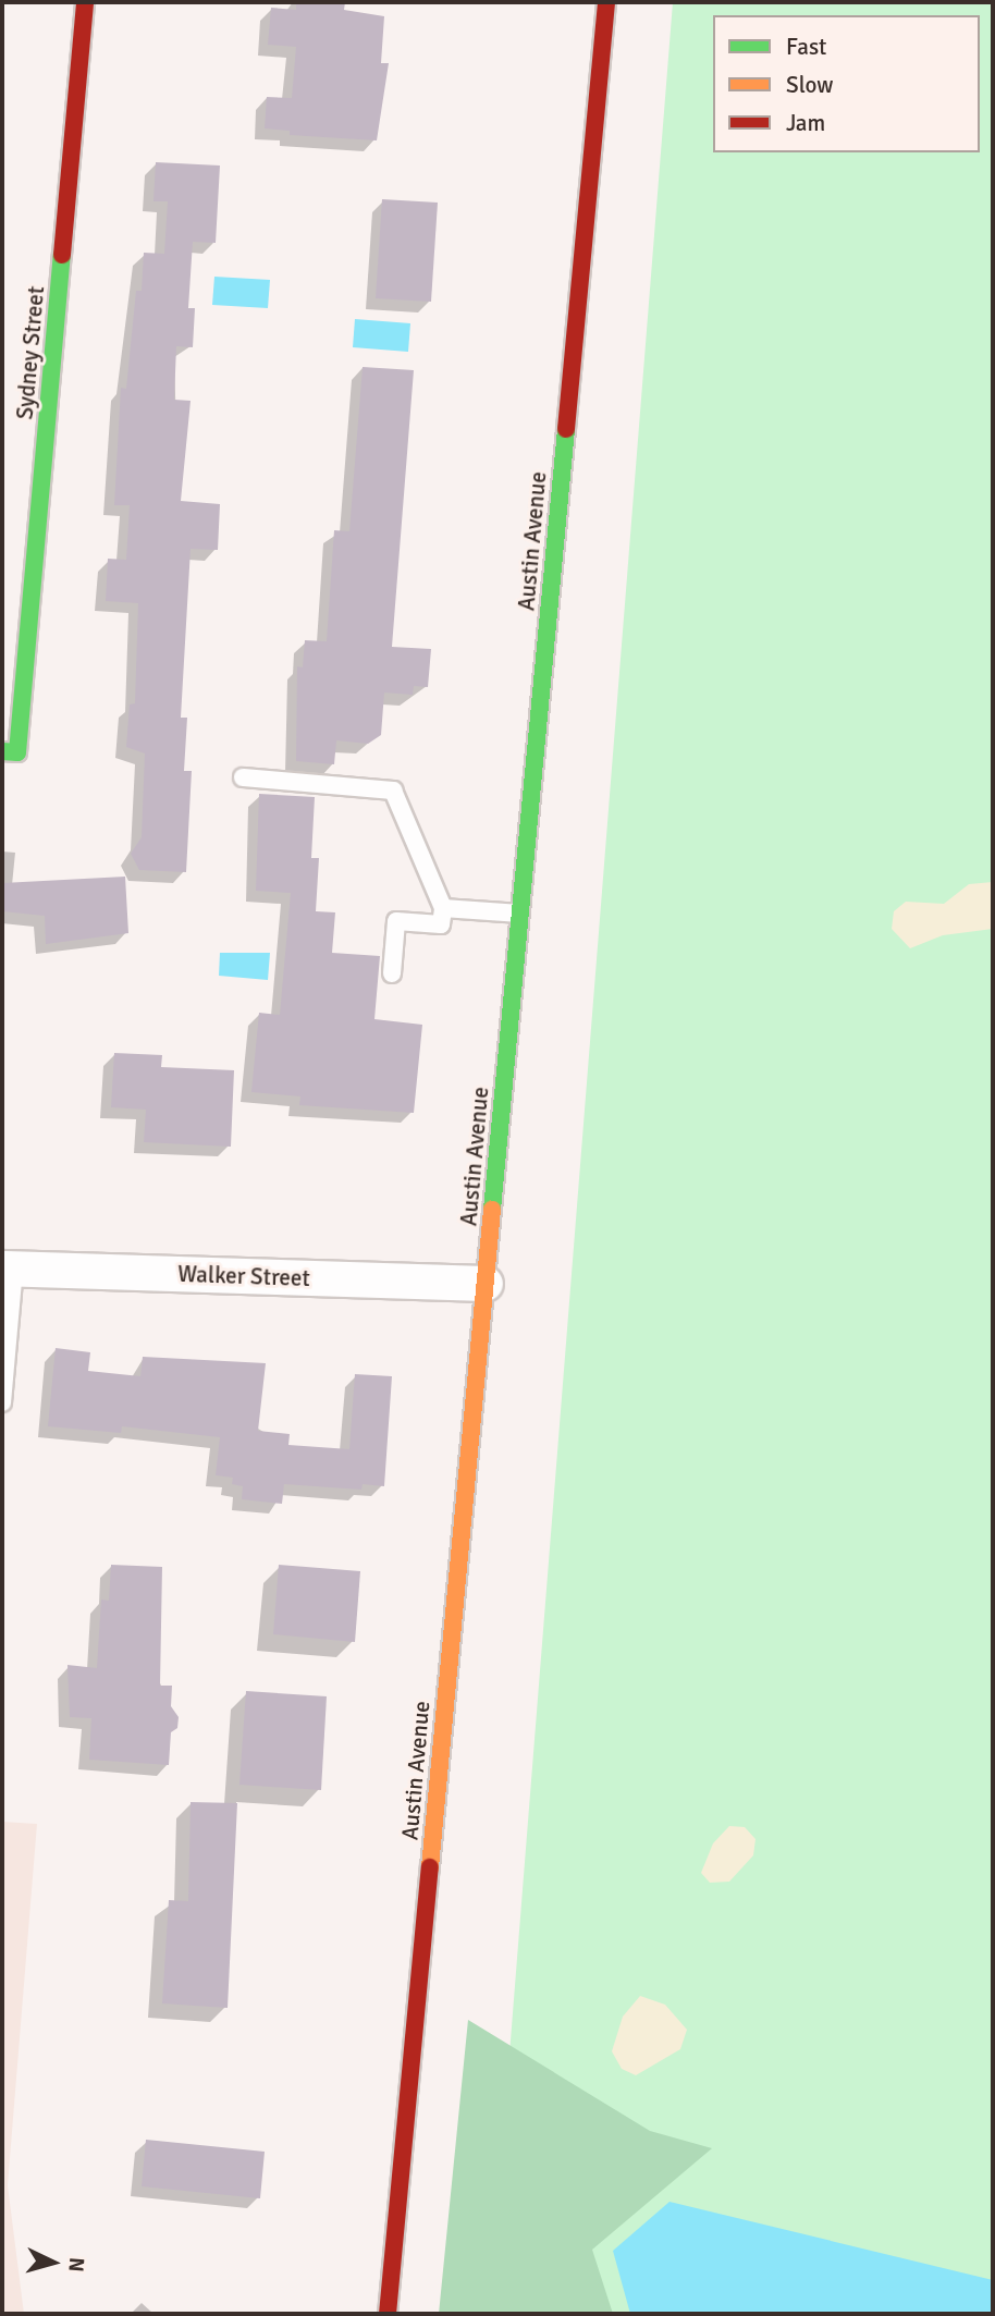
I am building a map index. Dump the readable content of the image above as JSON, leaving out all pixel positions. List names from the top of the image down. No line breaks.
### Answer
{"streets":{"main road":["Sydney Street","Austin Avenue"],"street":["Walker Street"]},"crossings":[["Austin Avenue","Walker Street"]],"legend":["Fast","Slow","Jam"],"north":"right"}
